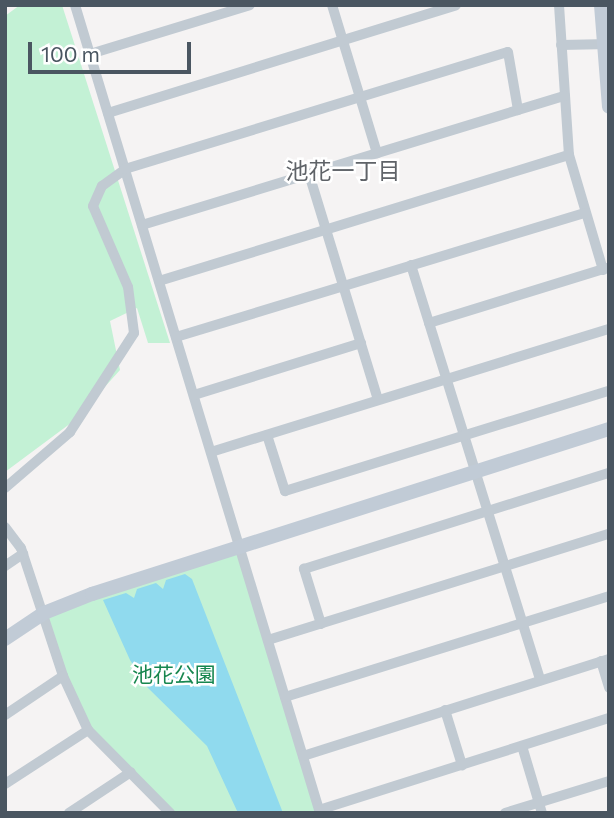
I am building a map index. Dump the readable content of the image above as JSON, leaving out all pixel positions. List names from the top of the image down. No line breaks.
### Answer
{"districts":["池花一丁目"],"parks":["池花公園"],"scale_bar":"100 m"}
